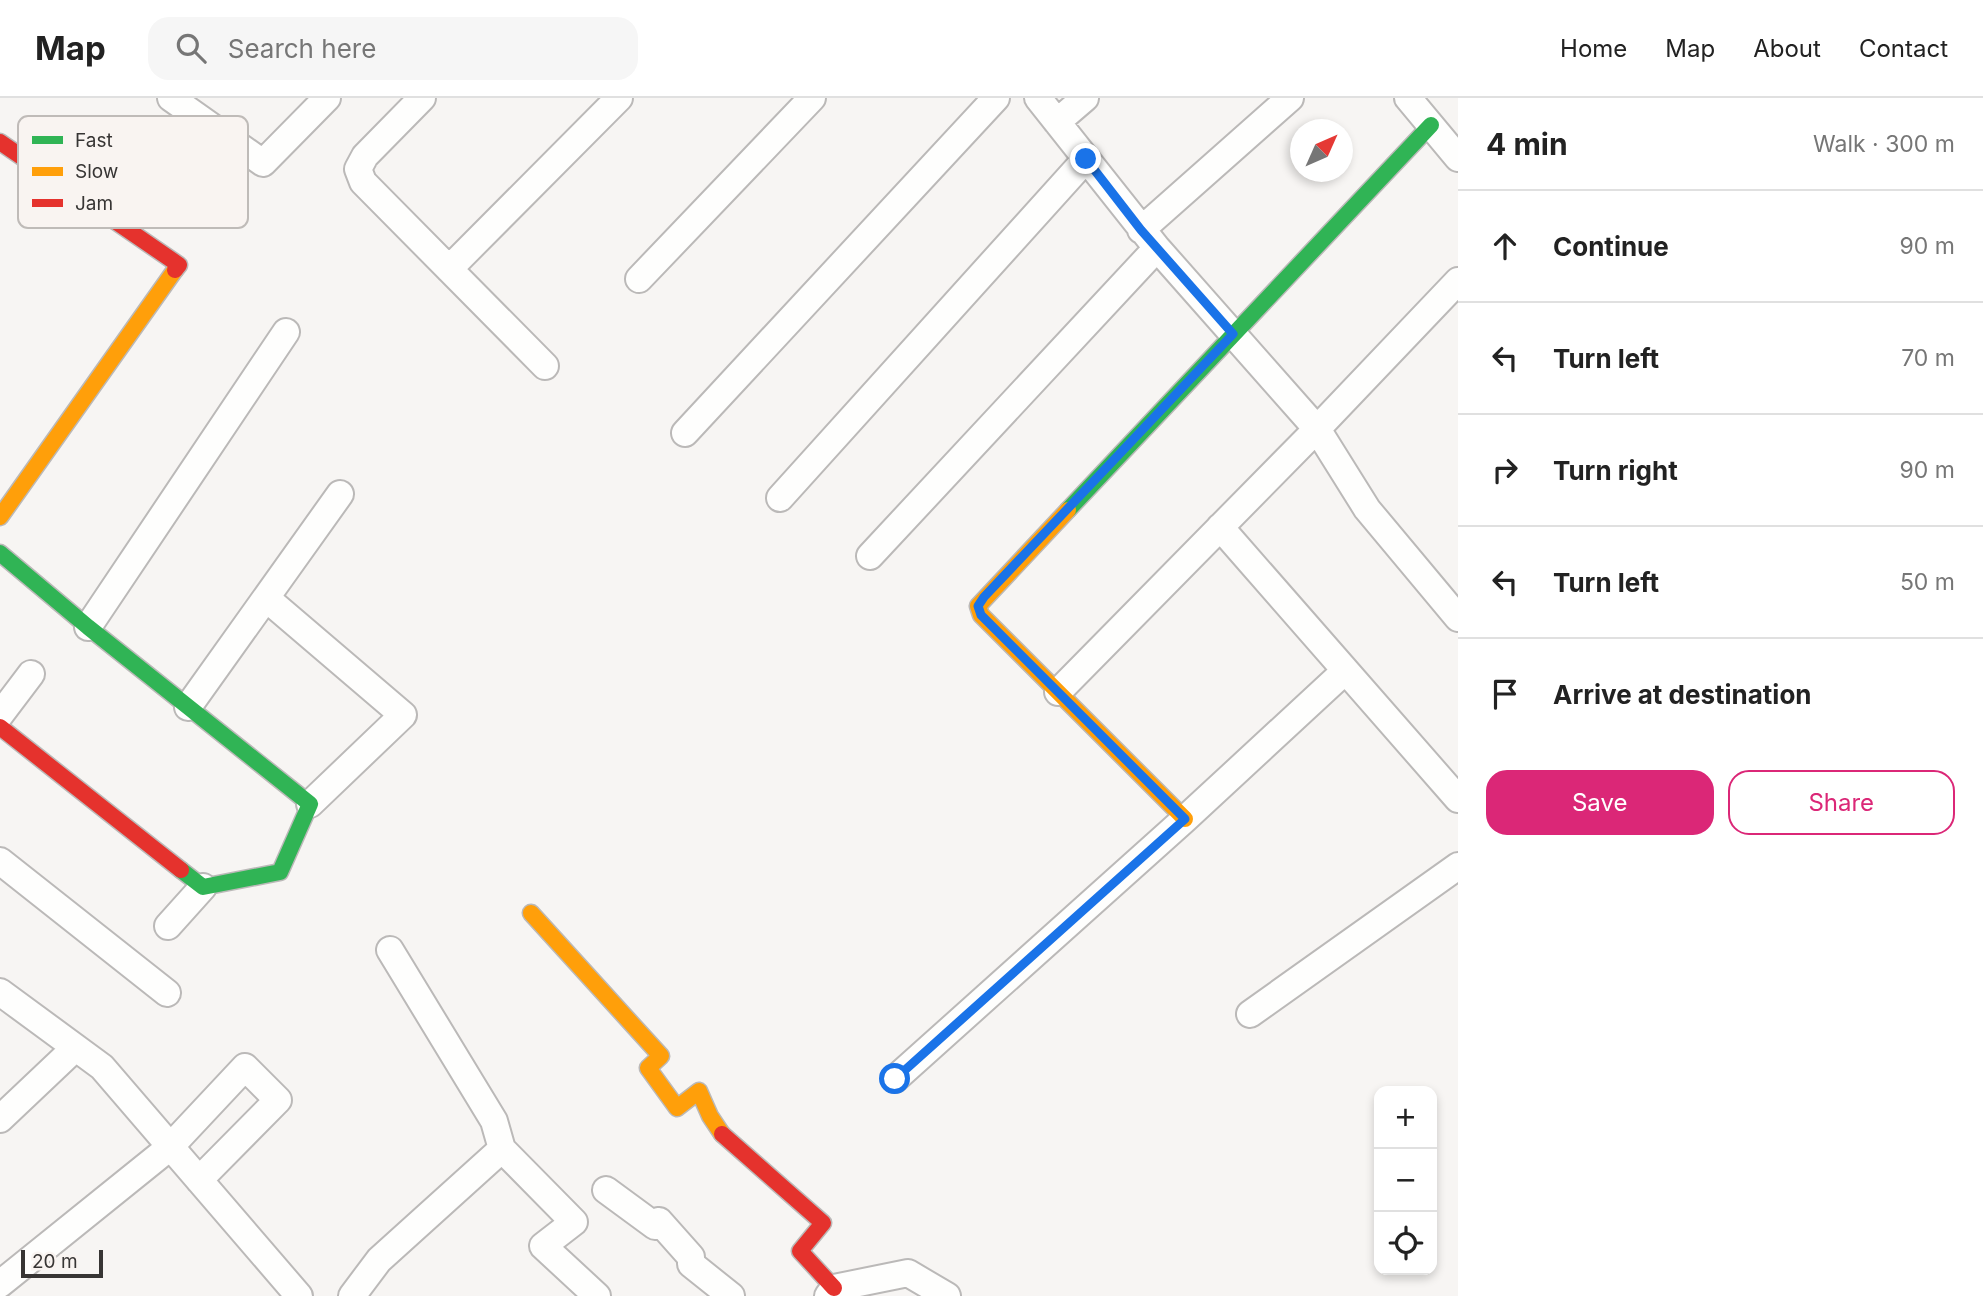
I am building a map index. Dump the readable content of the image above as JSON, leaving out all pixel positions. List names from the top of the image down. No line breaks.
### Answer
{"legend":["Fast","Slow","Jam"],"scale_bar":"20 m","north":"top right","page":{"header":"Map","search":"Search here","nav":["Home","Map","About","Contact"],"heading":["4 min","Walk · 300 m"],"list":[["Continue","90 m"],["Turn left","70 m"],["Turn right","90 m"],["Turn left","50 m"],"Arrive at destination"],"buttons":["Save","Share"],"map_buttons":["+","−"],"scale":"20 m"}}
